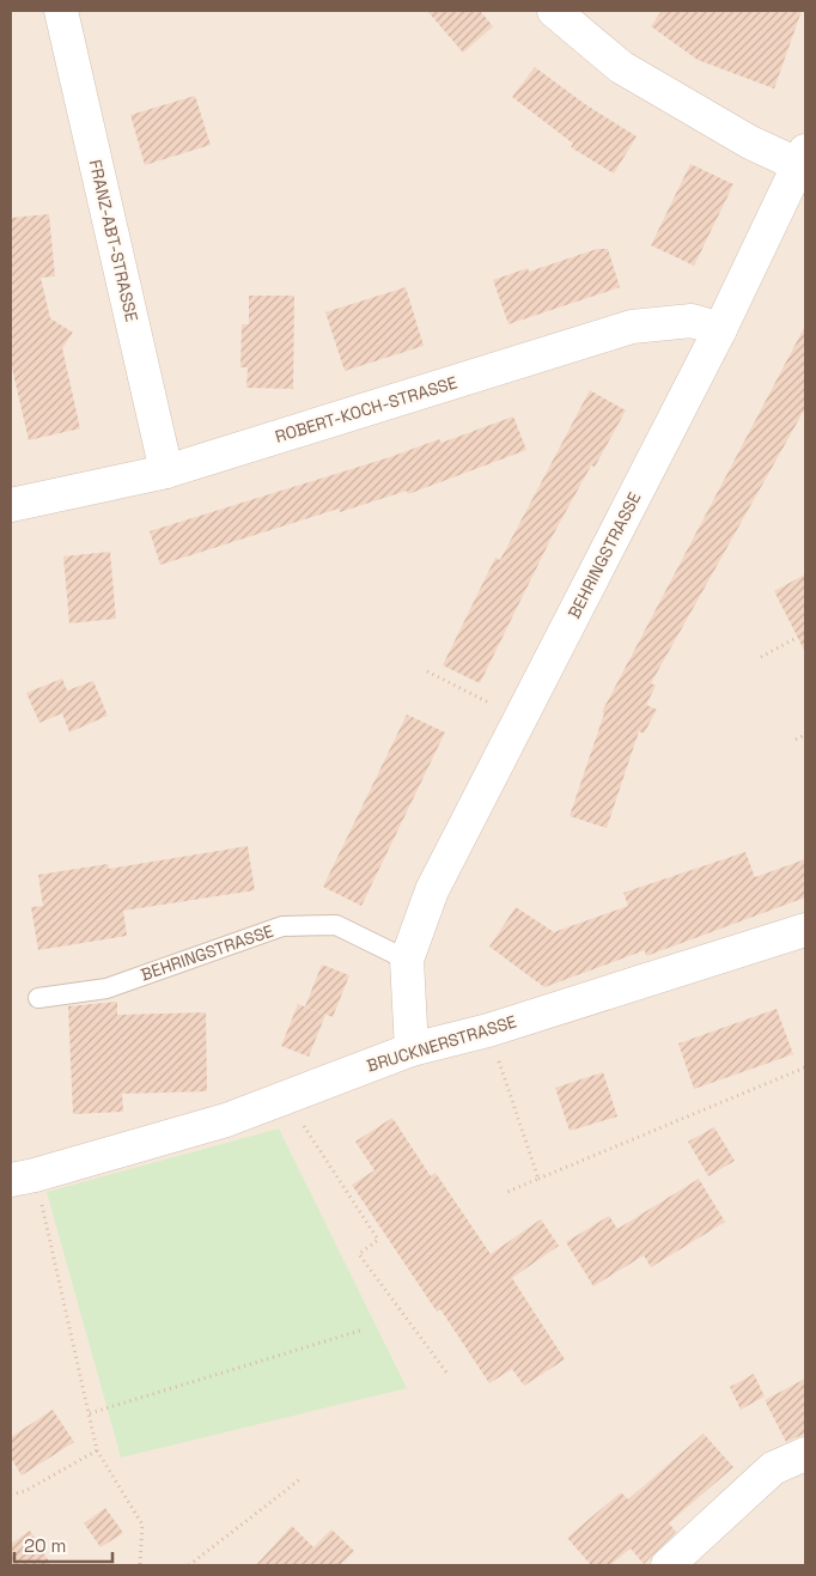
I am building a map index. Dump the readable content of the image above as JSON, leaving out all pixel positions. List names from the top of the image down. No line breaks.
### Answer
{"streets":{"street":["FRANZ-ABT-STRASSE","ROBERT-KOCH-STRASSE","BEHRINGSTRASSE","BRUCKNERSTRASSE"]},"crossings":[["FRANZ-ABT-STRASSE","ROBERT-KOCH-STRASSE"],["ROBERT-KOCH-STRASSE","BEHRINGSTRASSE"],["BEHRINGSTRASSE","BRUCKNERSTRASSE"]],"scale_bar":"20 m"}
